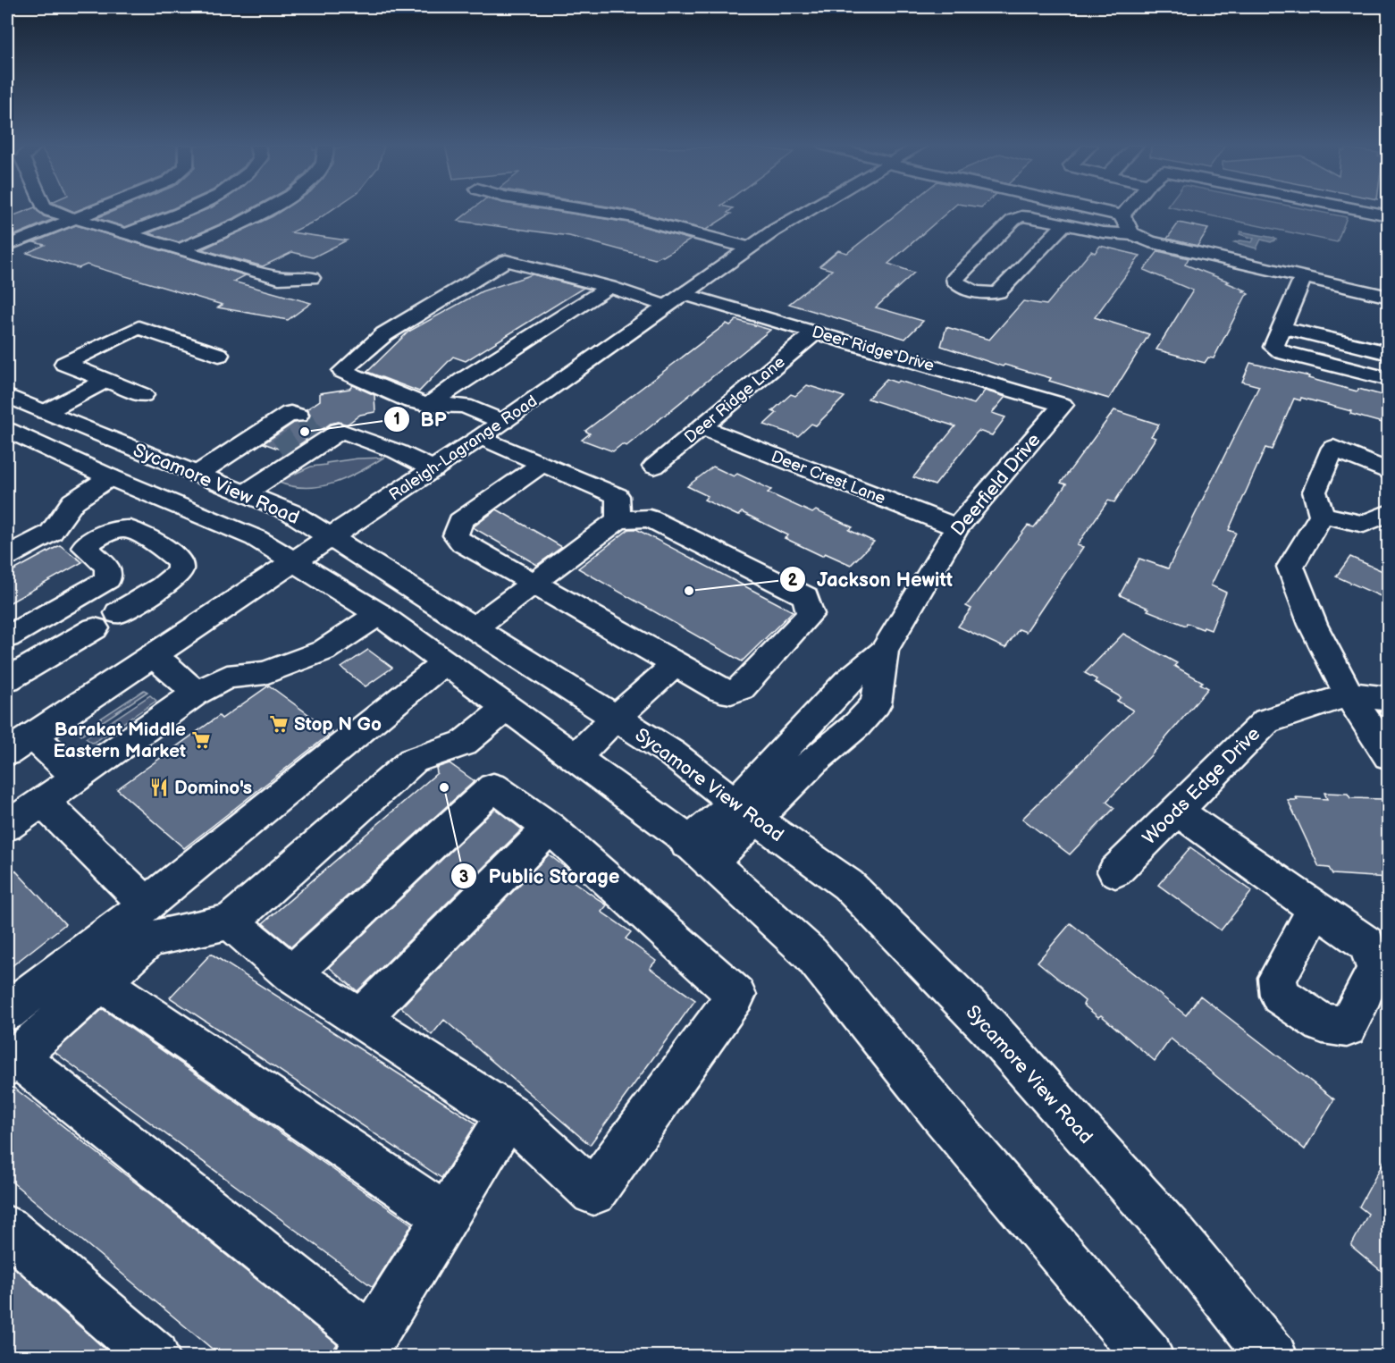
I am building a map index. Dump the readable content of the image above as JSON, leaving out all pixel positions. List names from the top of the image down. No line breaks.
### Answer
{"streets":{"street":["Deer Ridge Drive","Deer Ridge Lane","Raleigh-Lagrange Road","Deer Crest Lane","Sycamore View Road","Deerfield Drive","Woods Edge Drive"]},"crossings":[["Deer Ridge Drive","Deer Ridge Lane"],["Deer Ridge Drive","Raleigh-Lagrange Road"],["Deer Ridge Drive","Deerfield Drive"],["Deer Ridge Lane","Deer Crest Lane"],["Raleigh-Lagrange Road","Sycamore View Road"],["Deer Crest Lane","Deerfield Drive"],["Sycamore View Road","Deerfield Drive"]],"places":{"other":["BP","Jackson Hewitt","Public Storage"],"supermarket":["Stop N Go","Barakat Middle Eastern Market"],"restaurant":["Domino's"]}}
